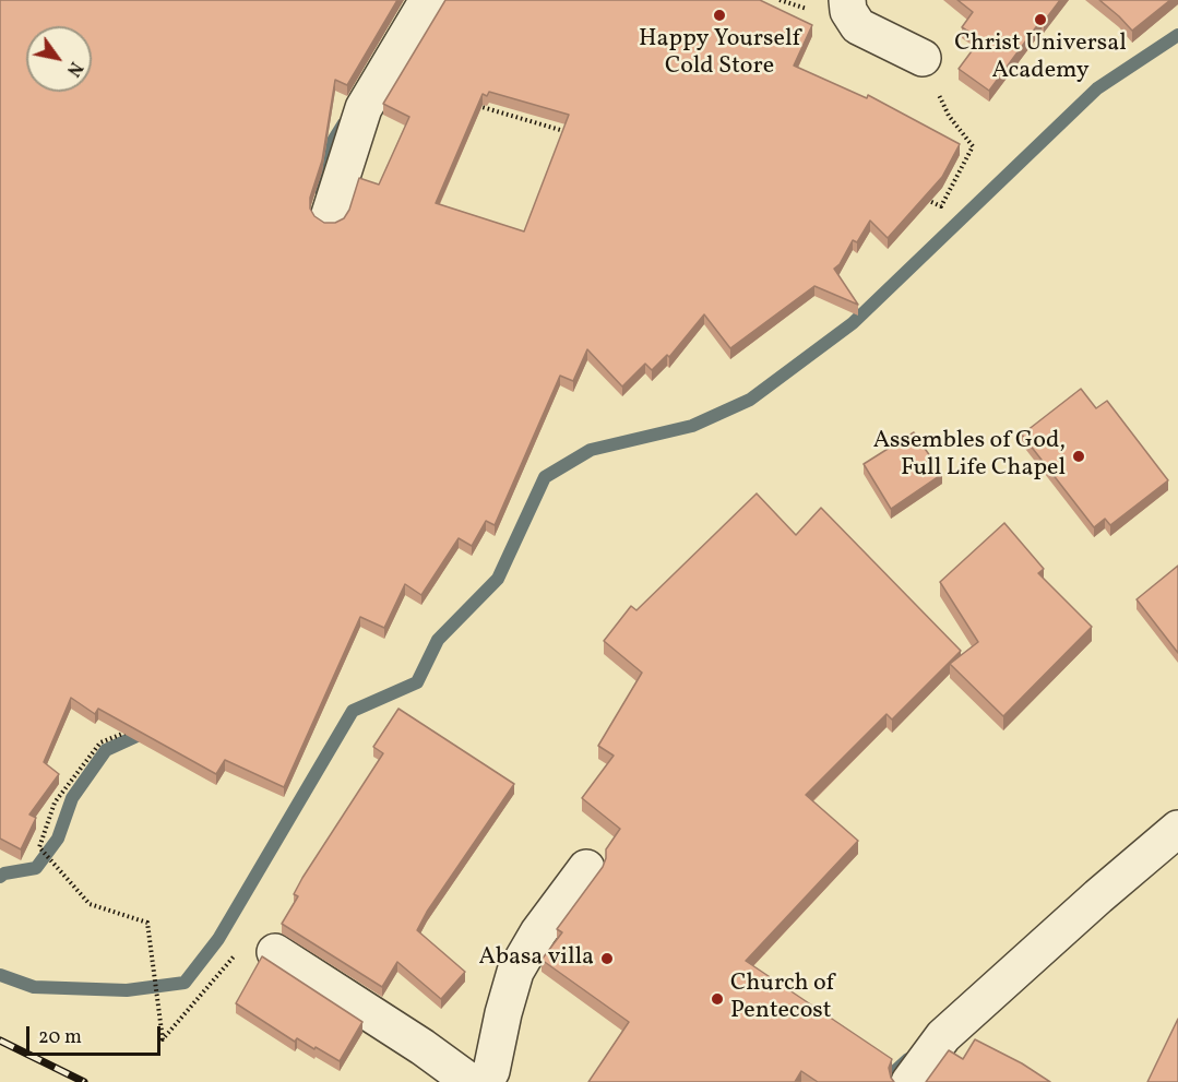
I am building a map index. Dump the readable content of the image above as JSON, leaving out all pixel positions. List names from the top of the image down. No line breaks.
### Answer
{"places":["Happy Yourself Cold Store","Christ Universal Academy","Assembles of God, Full Life Chapel","Abasa villa","Church of Pentecost"],"scale_bar":"20 m","north":"bottom right"}
